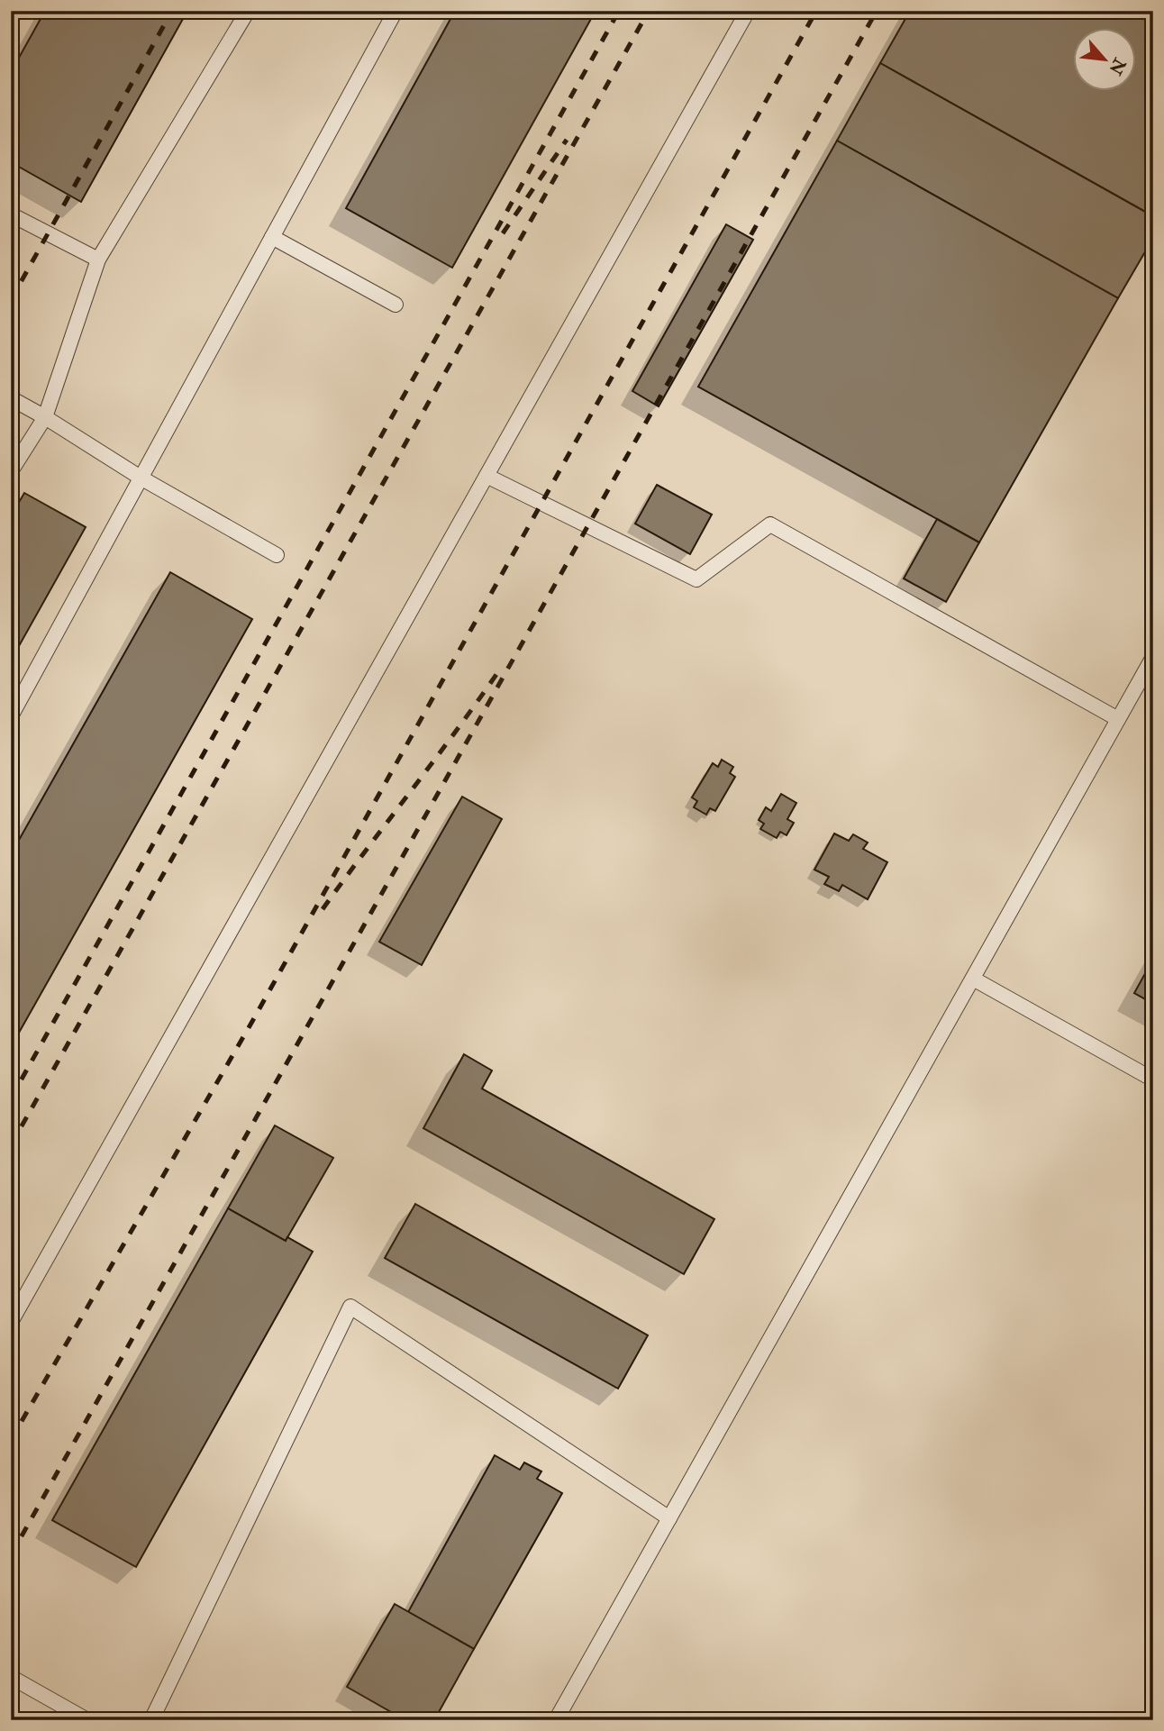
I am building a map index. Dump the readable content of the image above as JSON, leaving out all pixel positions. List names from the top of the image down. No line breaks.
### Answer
{"north":"bottom right"}
